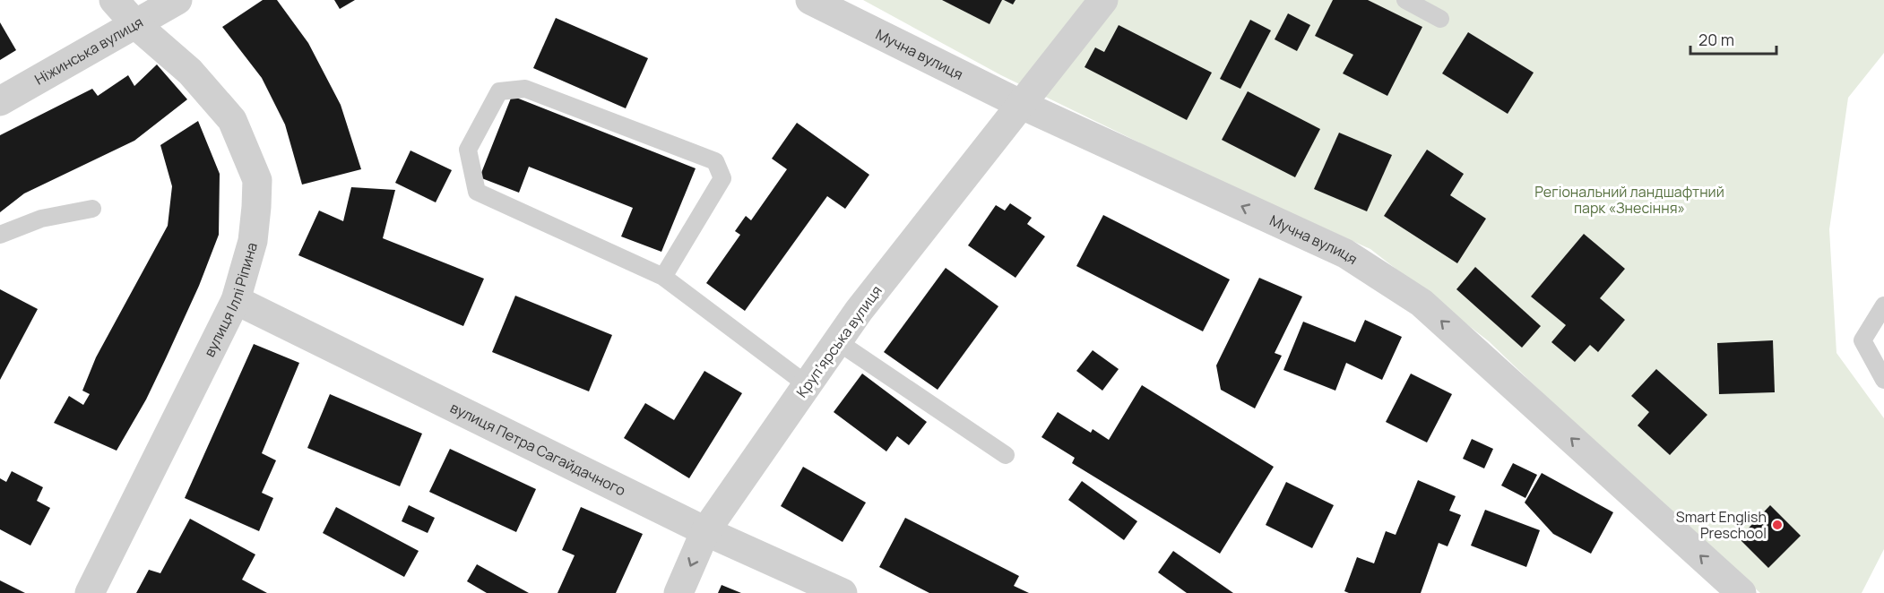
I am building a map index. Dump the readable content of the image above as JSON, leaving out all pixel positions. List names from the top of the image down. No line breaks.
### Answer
{"streets":{"street":["Ніжинська вулиця","Мучна вулиця","вулиця Іллі Ріпина","Крупʼярська вулиця","вулиця Петра Сагайдачного"]},"crossings":[["Ніжинська вулиця","вулиця Іллі Ріпина"],["Мучна вулиця","Крупʼярська вулиця"],["вулиця Іллі Ріпина","вулиця Петра Сагайдачного"],["Крупʼярська вулиця","вулиця Петра Сагайдачного"]],"one_way":["Мучна вулиця"],"parks":["Регіональний ландшафтний парк «Знесіння»"],"places":["Smart English Preschool"],"scale_bar":"20 m"}
